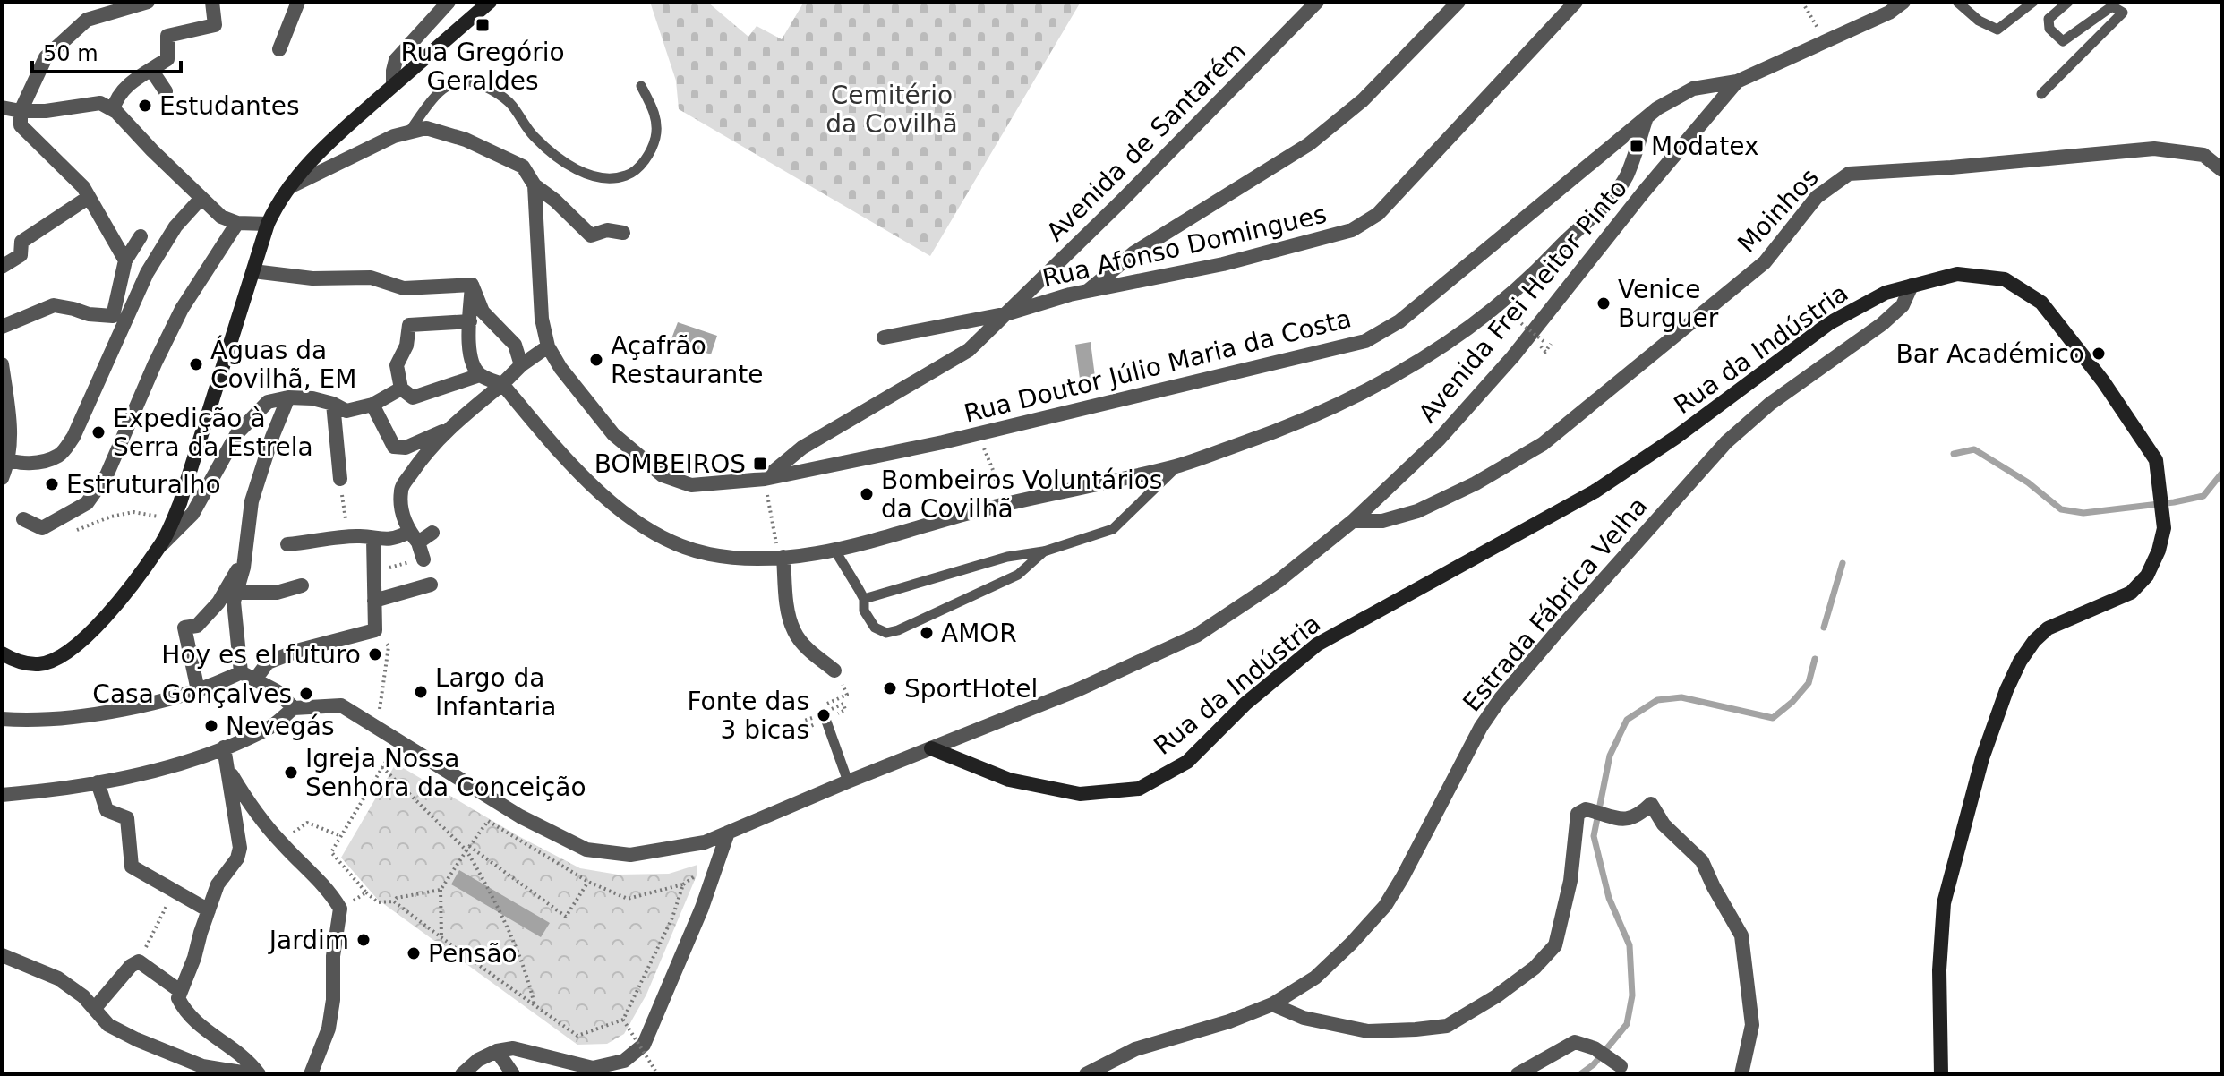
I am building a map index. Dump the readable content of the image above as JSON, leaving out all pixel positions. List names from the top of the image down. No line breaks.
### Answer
{"streets":{"street":["Avenida de Santarém","Moinhos","Rua Afonso Domingues","Avenida Frei Heitor Pinto","Rua da Indústria","Rua Doutor Júlio Maria da Costa","Estrada Fábrica Velha"]},"crossings":[["Avenida de Santarém","Rua Afonso Domingues"],["Avenida de Santarém","Rua Doutor Júlio Maria da Costa"],["Moinhos","Avenida Frei Heitor Pinto"],["Avenida Frei Heitor Pinto","Rua da Indústria"],["Avenida Frei Heitor Pinto","Rua Doutor Júlio Maria da Costa"],["Rua da Indústria","Estrada Fábrica Velha"]],"parks":["Cemitério da Covilhã"],"places":{"transit":["Rua Gregório Geraldes","Modatex","BOMBEIROS"],"other":["Estudantes","Venice Burguer","Bar Académico","Açafrão Restaurante","Águas da Covilhã, EM","Expedição à Serra da Estrela","Estruturalho","Bombeiros Voluntários da Covilhã","AMOR","Hoy es el futuro","SportHotel","Largo da Infantaria","Casa Gonçalves","Fonte das 3 bicas","Nevegás","Igreja Nossa Senhora da Conceição","Jardim","Pensão"]},"scale_bar":"50 m"}
